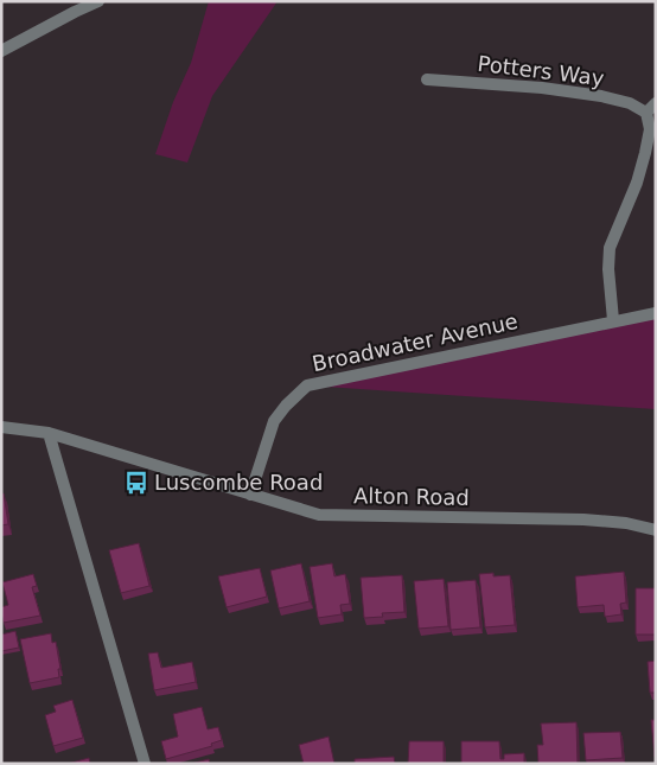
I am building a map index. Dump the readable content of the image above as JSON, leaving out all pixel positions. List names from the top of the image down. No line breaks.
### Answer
{"streets":{"street":["Potters Way","Broadwater Avenue","Alton Road"]},"crossings":[["Broadwater Avenue","Alton Road"]],"places":{"bus stop":["Luscombe Road"]}}
